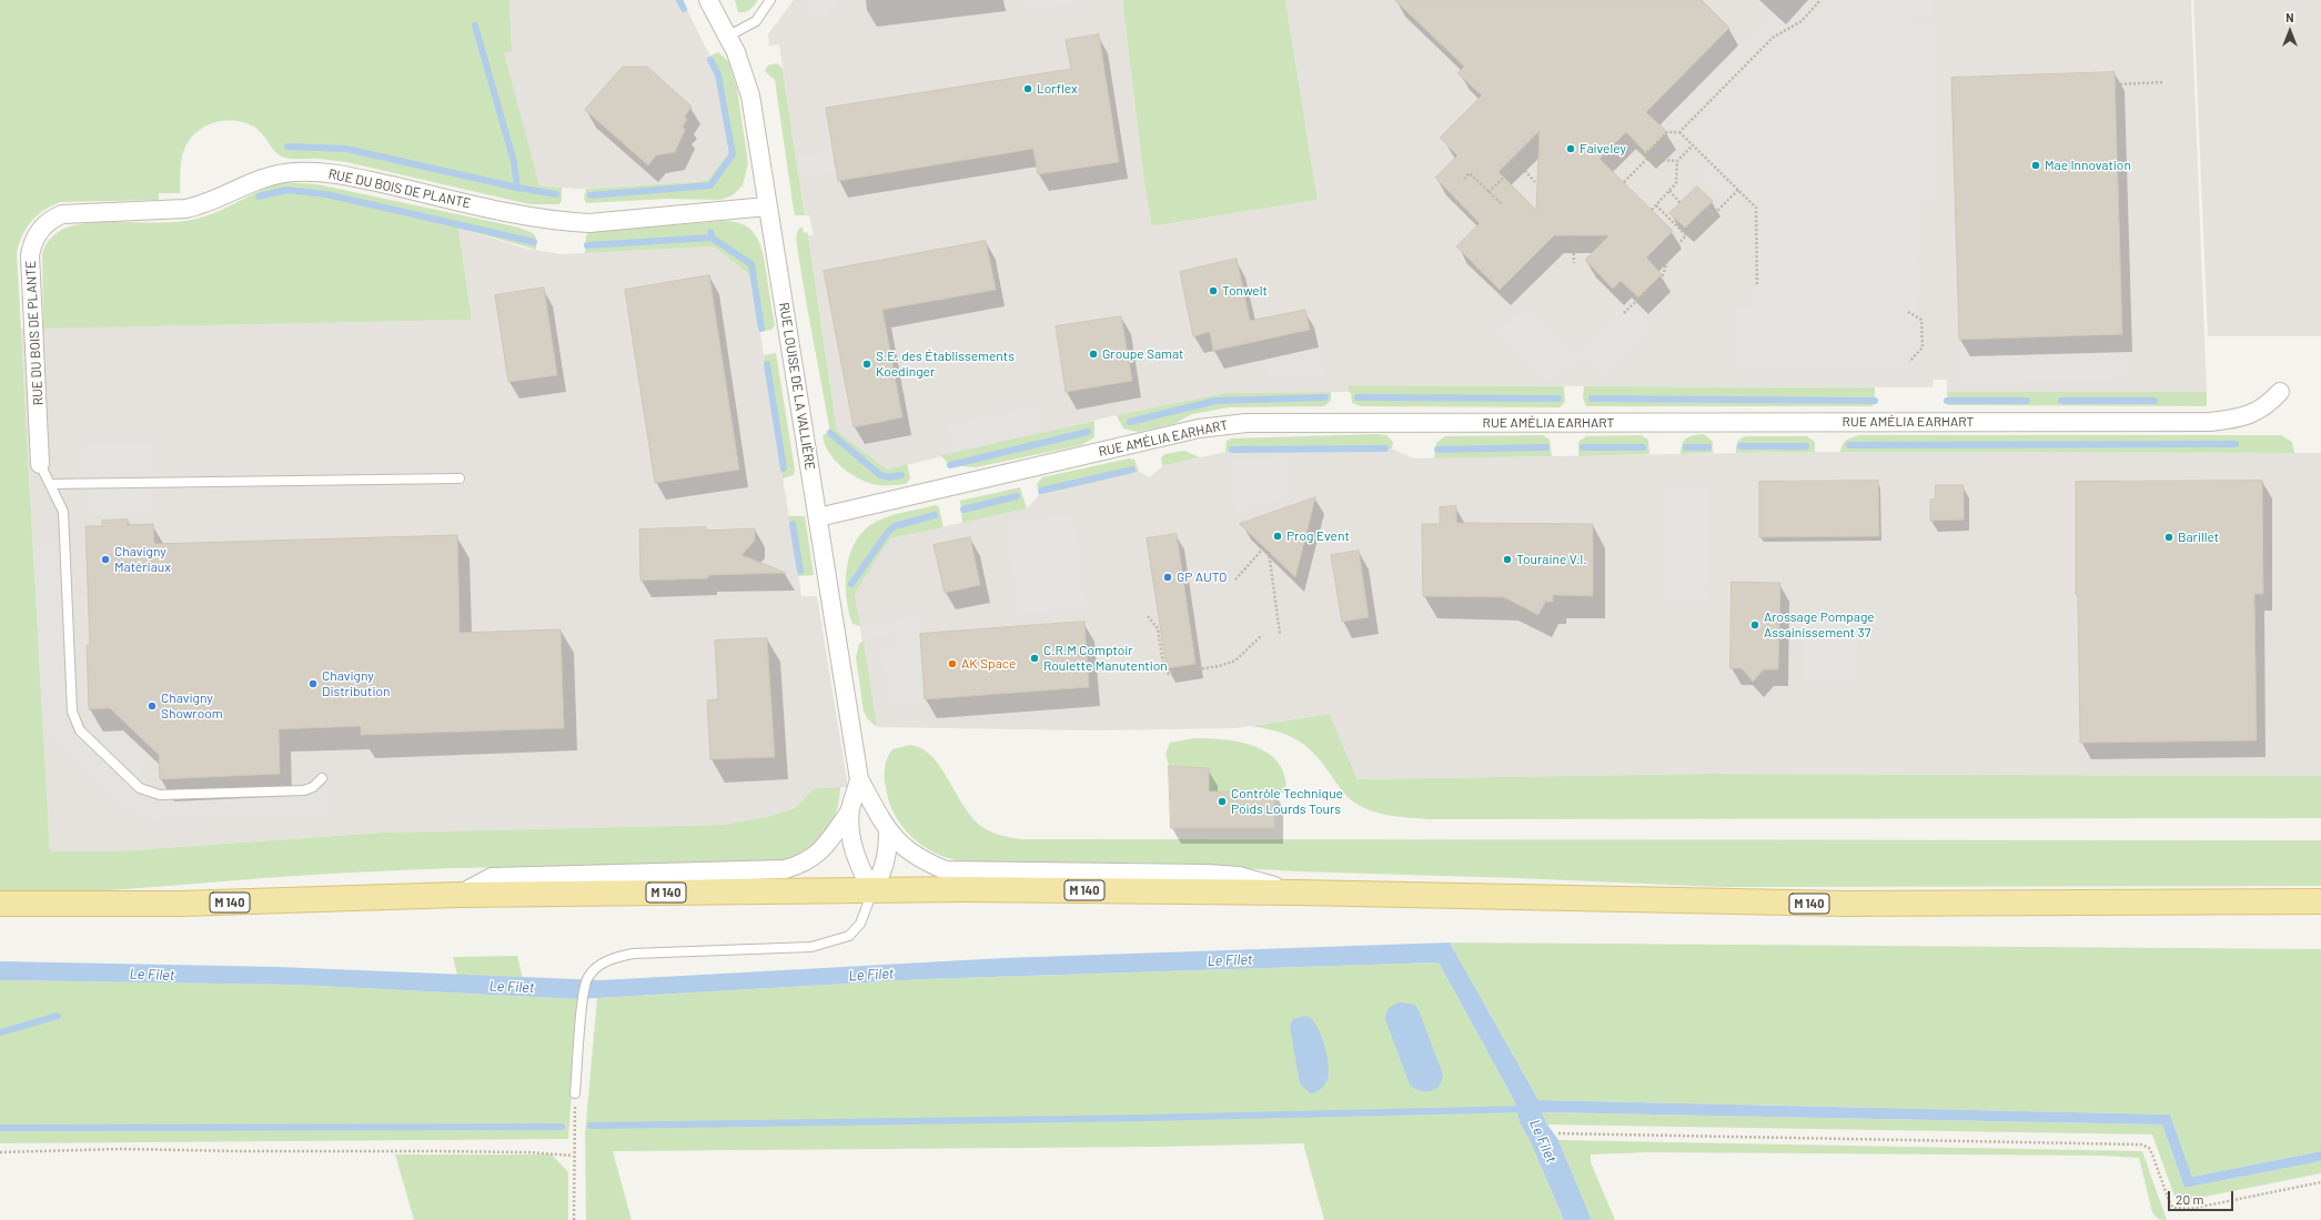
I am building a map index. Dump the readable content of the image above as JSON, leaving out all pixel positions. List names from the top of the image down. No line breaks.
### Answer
{"streets":{"main road":["M 140"],"street":["RUE DU BOIS DE PLANTE","RUE LOUISE DE LA VALLIÈRE","RUE AMÉLIA EARHART"]},"crossings":[["RUE DU BOIS DE PLANTE","RUE LOUISE DE LA VALLIÈRE"],["RUE LOUISE DE LA VALLIÈRE","RUE AMÉLIA EARHART"],["RUE LOUISE DE LA VALLIÈRE","M 140"]],"water":["Le Filet"],"places":["Lorflex","Faiveley","Mae Innovation","Tonwelt","Groupe Samat","S.E. des Établissements Koedinger","Prog Event","Barillet","Chavigny Matériaux","Touraine V.I.","GP AUTO","Arossage Pompage Assainissement 37","C.R.M Comptoir Roulette Manutention","AK Space","Chavigny Distribution","Chavigny Showroom","Contrôle Technique Poids Lourds Tours"],"scale_bar":"20 m","north":"top"}
